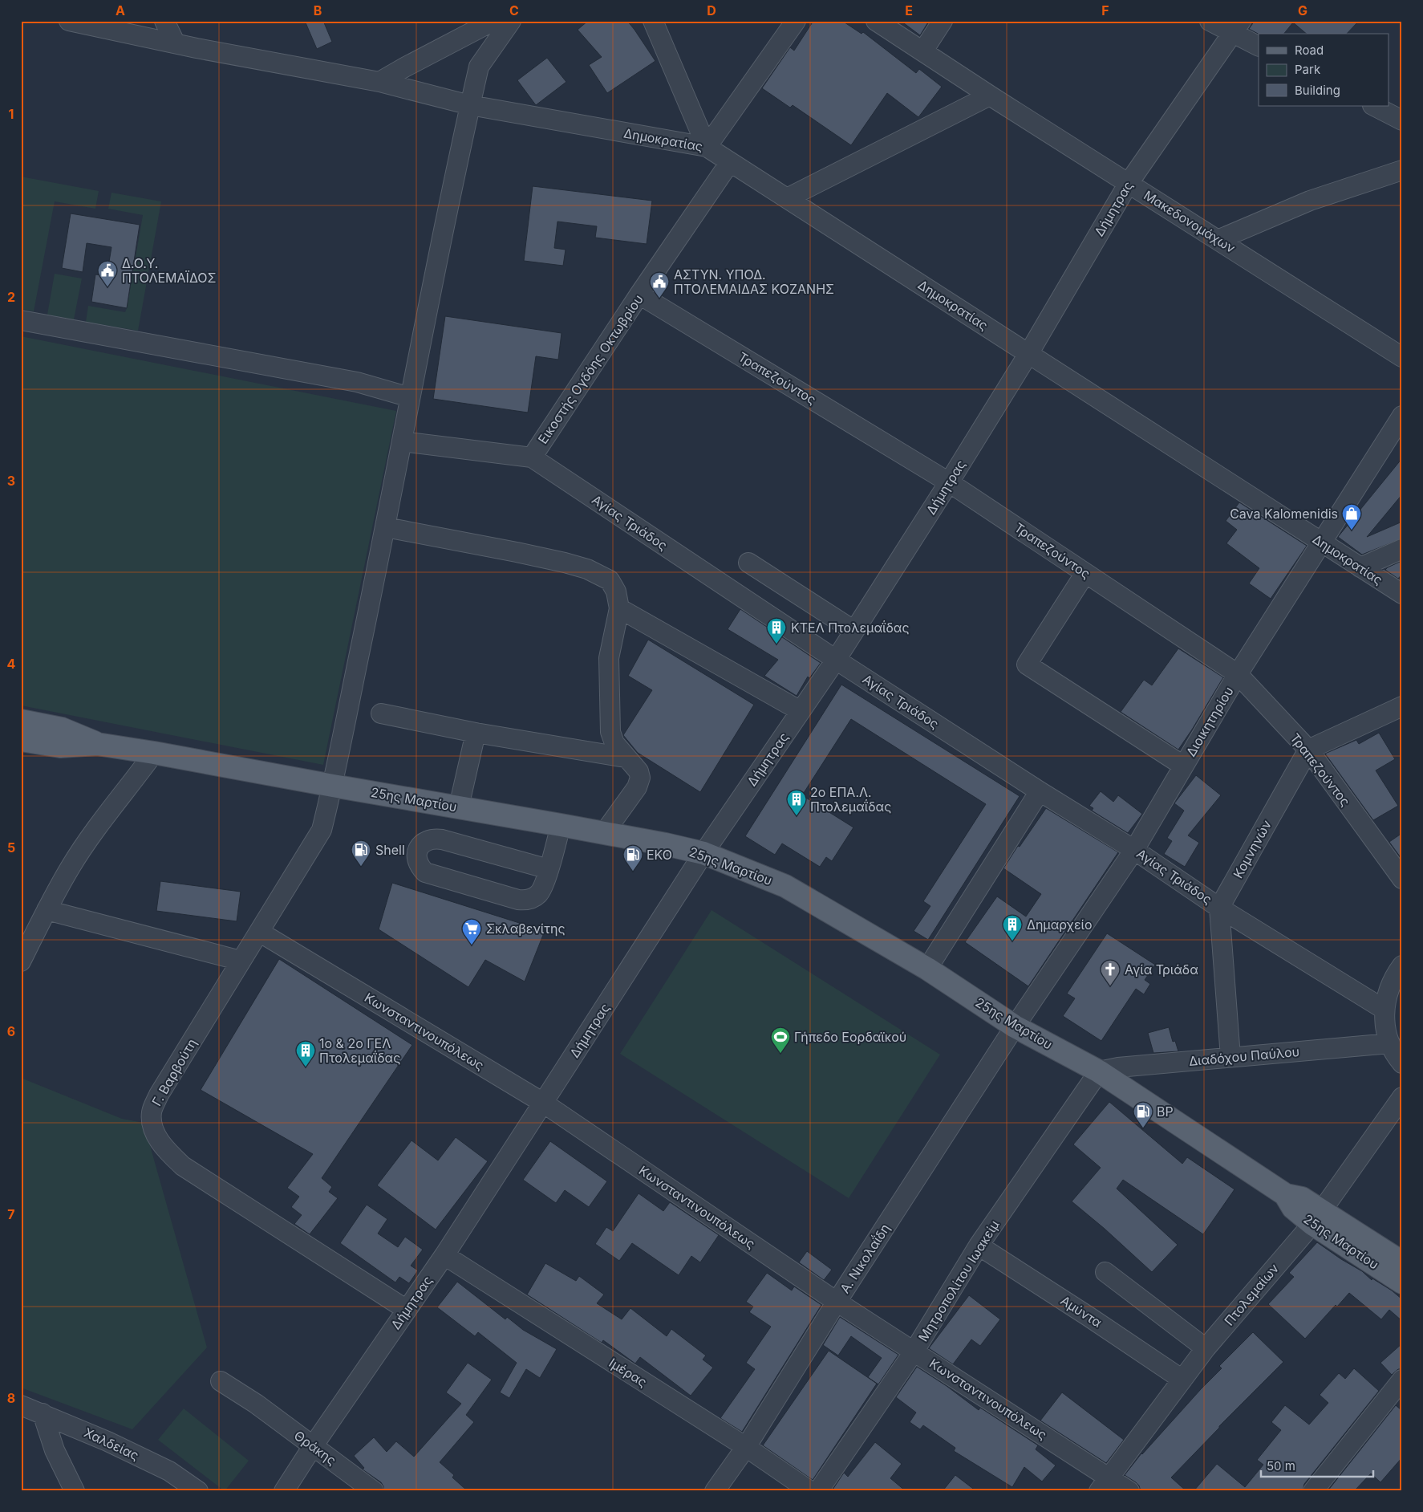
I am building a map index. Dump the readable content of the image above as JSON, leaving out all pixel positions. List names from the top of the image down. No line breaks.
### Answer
{"streets":{"main road":["25ης Μαρτίου"],"street":["Δημοκρατίας","Δήμητρας","Μακεδονομάχων","Εικοστής Ογδόης Οκτωβρίου","Τραπεζούντος","Αγίας Τριάδος","Διοικητηρίου","Κομνηνών","Κωνσταντινουπόλεως","Διαδόχου Παύλου","Γ. Βαρβούτη","Α. Νικολαΐδη","Μητροπολίτου Ιωακείμ","Πτολεμαίων","Αμύντα","Ιμέρας","Χαλδείας","Θράκης"]},"crossings":[["Δημοκρατίας","Δήμητρας"],["Δημοκρατίας","Εικοστής Ογδόης Οκτωβρίου"],["Δημοκρατίας","Διοικητηρίου"],["Δημοκρατίας","Γ. Βαρβούτη"],["Δήμητρας","Μακεδονομάχων"],["Δήμητρας","Τραπεζούντος"],["Δήμητρας","Αγίας Τριάδος"],["Δήμητρας","25ης Μαρτίου"],["Δήμητρας","Κωνσταντινουπόλεως"],["Δήμητρας","Γ. Βαρβούτη"],["Δήμητρας","Ιμέρας"],["Δήμητρας","Θράκης"],["Εικοστής Ογδόης Οκτωβρίου","Τραπεζούντος"],["Εικοστής Ογδόης Οκτωβρίου","Αγίας Τριάδος"],["Τραπεζούντος","Διοικητηρίου"],["Τραπεζούντος","Κομνηνών"],["Αγίας Τριάδος","Διοικητηρίου"],["Αγίας Τριάδος","Κομνηνών"],["Αγίας Τριάδος","Γ. Βαρβούτη"],["Διοικητηρίου","25ης Μαρτίου"],["Διοικητηρίου","Α. Νικολαΐδη"],["25ης Μαρτίου","Διαδόχου Παύλου"],["25ης Μαρτίου","Γ. Βαρβούτη"],["25ης Μαρτίου","Α. Νικολαΐδη"],["25ης Μαρτίου","Μητροπολίτου Ιωακείμ"],["25ης Μαρτίου","Πτολεμαίων"],["Κωνσταντινουπόλεως","Γ. Βαρβούτη"],["Κωνσταντινουπόλεως","Α. Νικολαΐδη"],["Κωνσταντινουπόλεως","Μητροπολίτου Ιωακείμ"],["Κωνσταντινουπόλεως","Πτολεμαίων"],["Διαδόχου Παύλου","Μητροπολίτου Ιωακείμ"],["Α. Νικολαΐδη","Ιμέρας"],["Μητροπολίτου Ιωακείμ","Αμύντα"],["Πτολεμαίων","Αμύντα"]],"places":{"public building":["Δ.Ο.Υ. ΠΤΟΛΕΜΑΪΔΟΣ","ΑΣΤΥΝ. ΥΠΟΔ. ΠΤΟΛΕΜΑΙΔΑΣ ΚΟΖΑΝΗΣ"],"shop":["Cava Kalomenidis"],"building":["ΚΤΕΛ Πτολεμαΐδας","2ο ΕΠΑ.Λ. Πτολεμαΐδας","Δημαρχείο","1ο & 2ο ΓΕΛ Πτολεμαΐδας"],"fuel station":["Shell","EKO","BP"],"supermarket":["Σκλαβενίτης"],"church":["Αγία Τριάδα"],"sports":["Γήπεδο Εορδαϊκού"]},"legend":["Road","Park","Building"],"scale_bar":"50 m","grid":{"columns":["A","B","C","D","E","F","G"],"rows":["1","2","3","4","5","6","7","8"]}}
